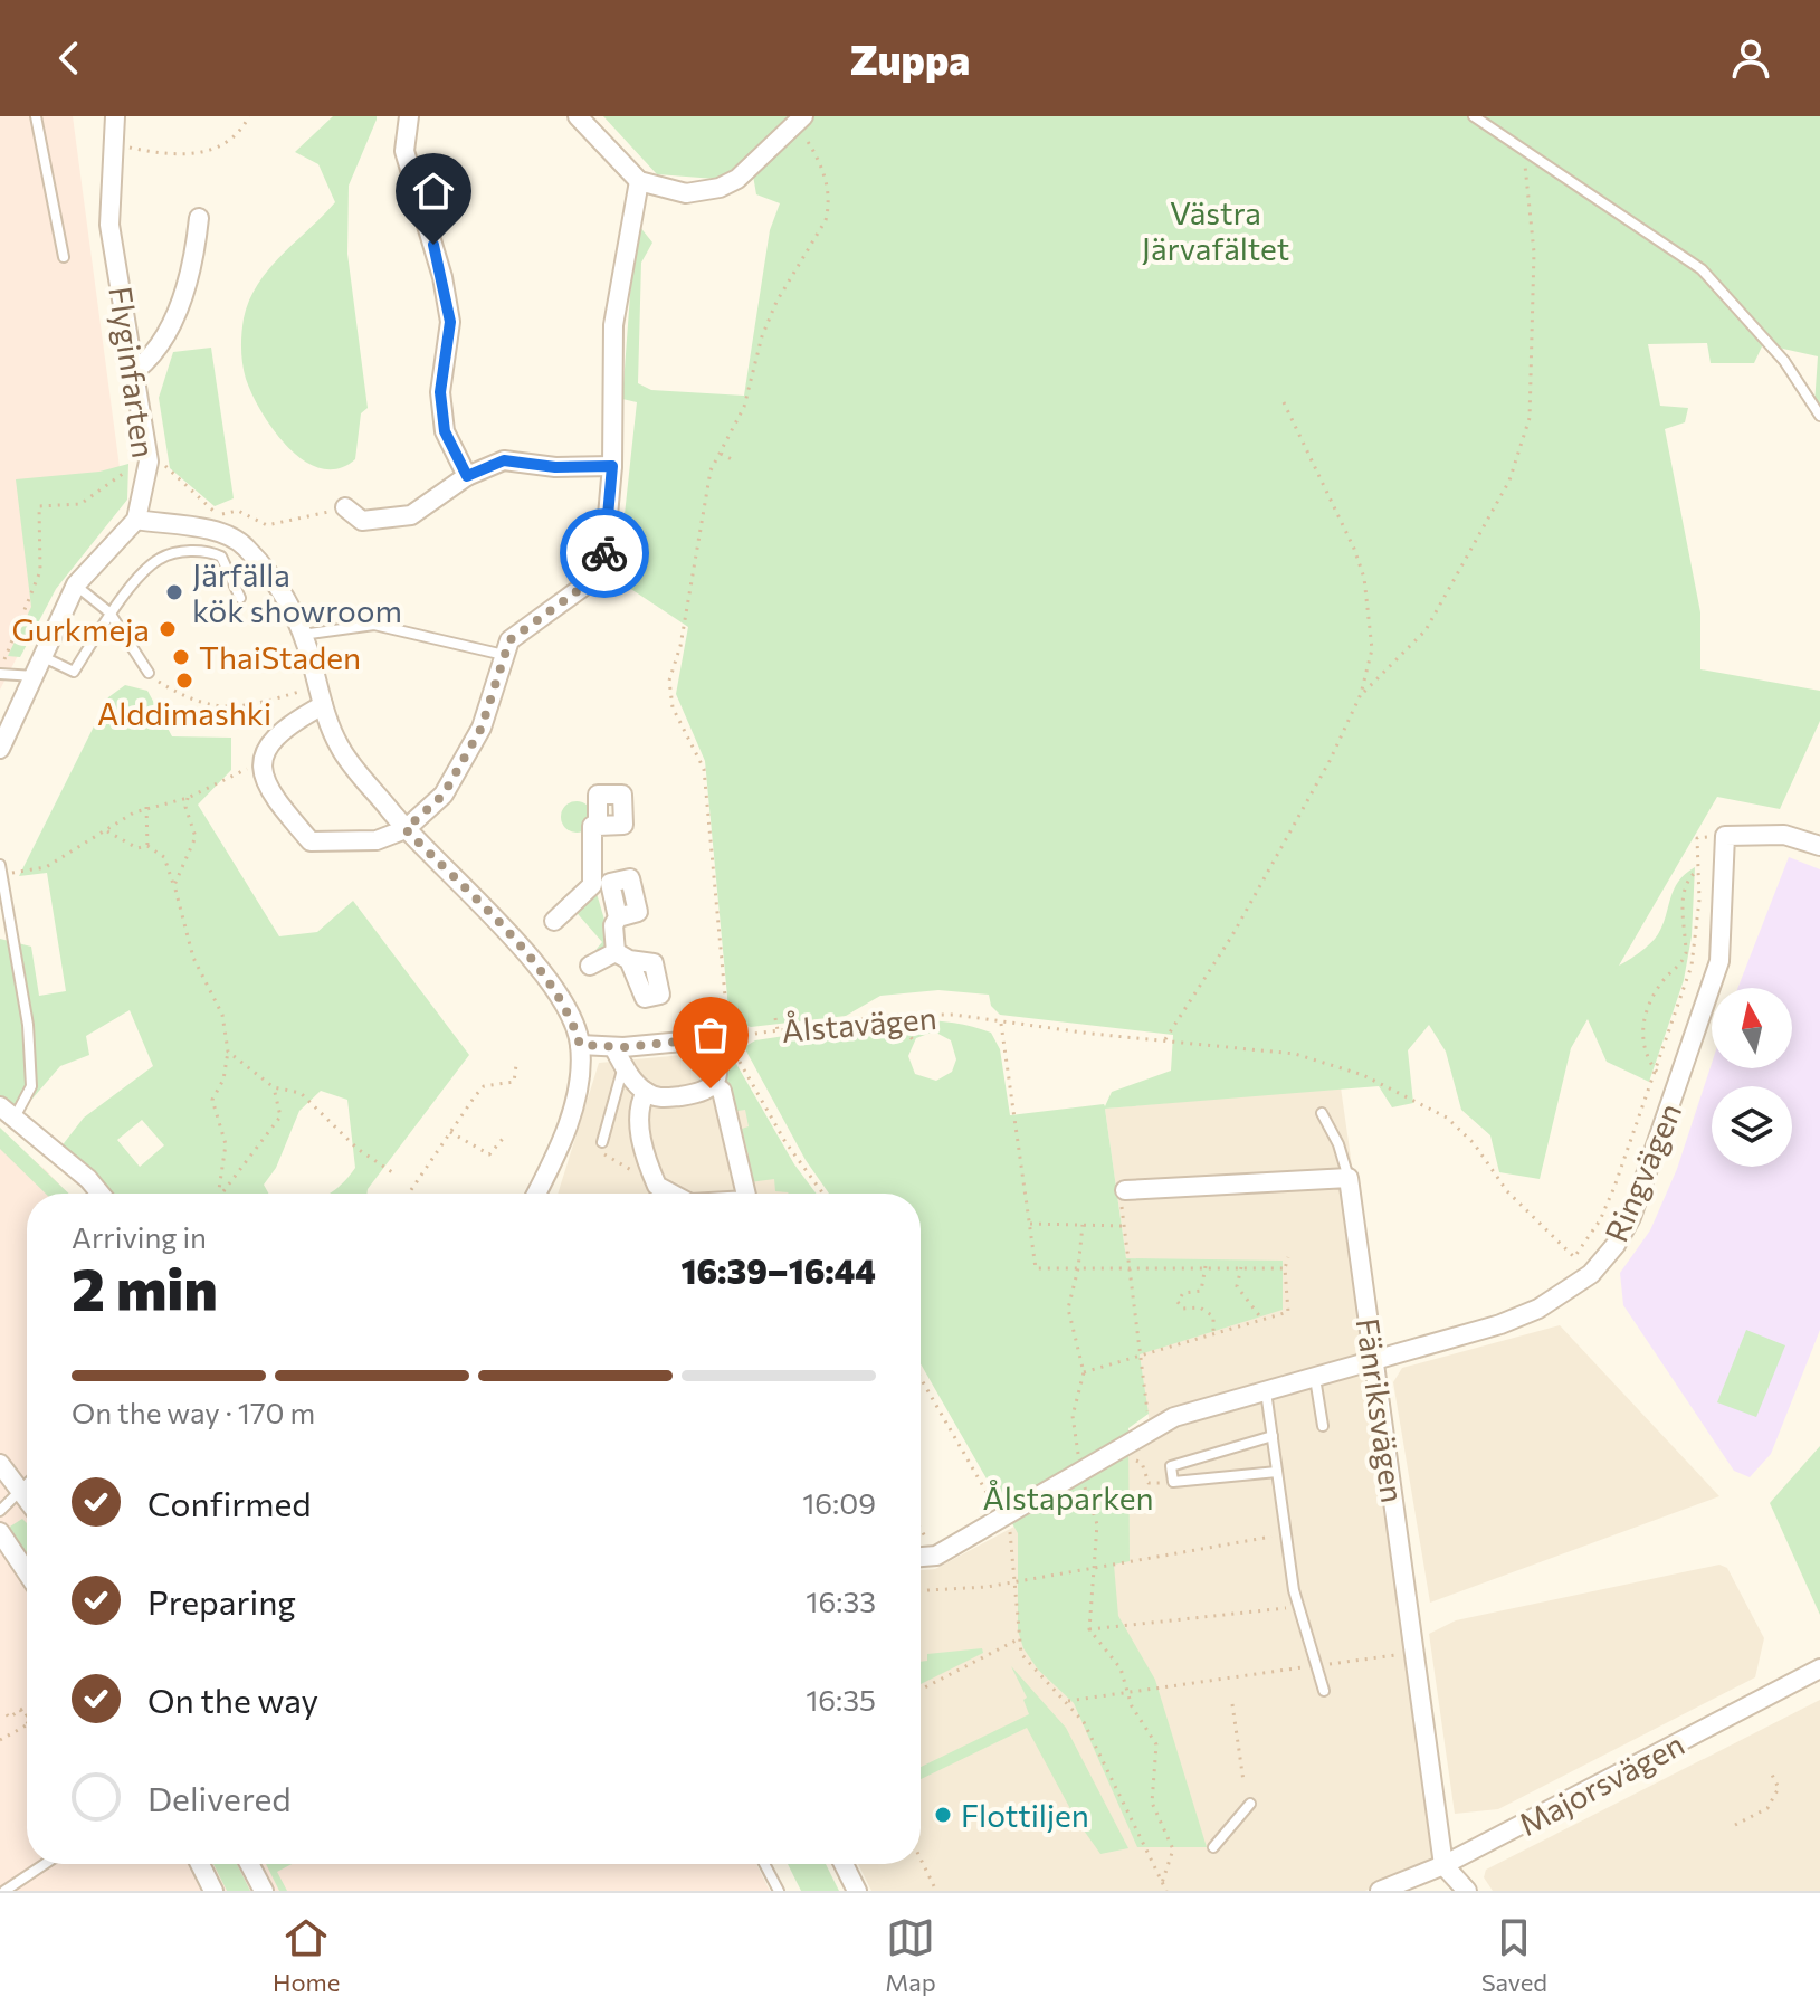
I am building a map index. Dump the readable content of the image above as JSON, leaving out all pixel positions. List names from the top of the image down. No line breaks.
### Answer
{"streets":{"street":["Flyginfarten","Ringvägen","Fänriksvägen","Majorsvägen"],"path":["Ålstavägen"]},"crossings":[["Ringvägen","Fänriksvägen"],["Fänriksvägen","Majorsvägen"]],"parks":["Västra Järvafältet","Ålstaparken"],"places":["Järfälla kök showroom","Gurkmeja","ThaiStaden","Alddimashki","Flottiljen"],"north":"top","page":{"header":"Zuppa","heading":["2 min","Arriving in","16:39–16:44"],"bar":"On the way · 170 m","list":[["Confirmed","16:09"],["Preparing","16:33"],["On the way","16:35"],"Delivered"],"tabs":["Home","Map","Saved"]}}
